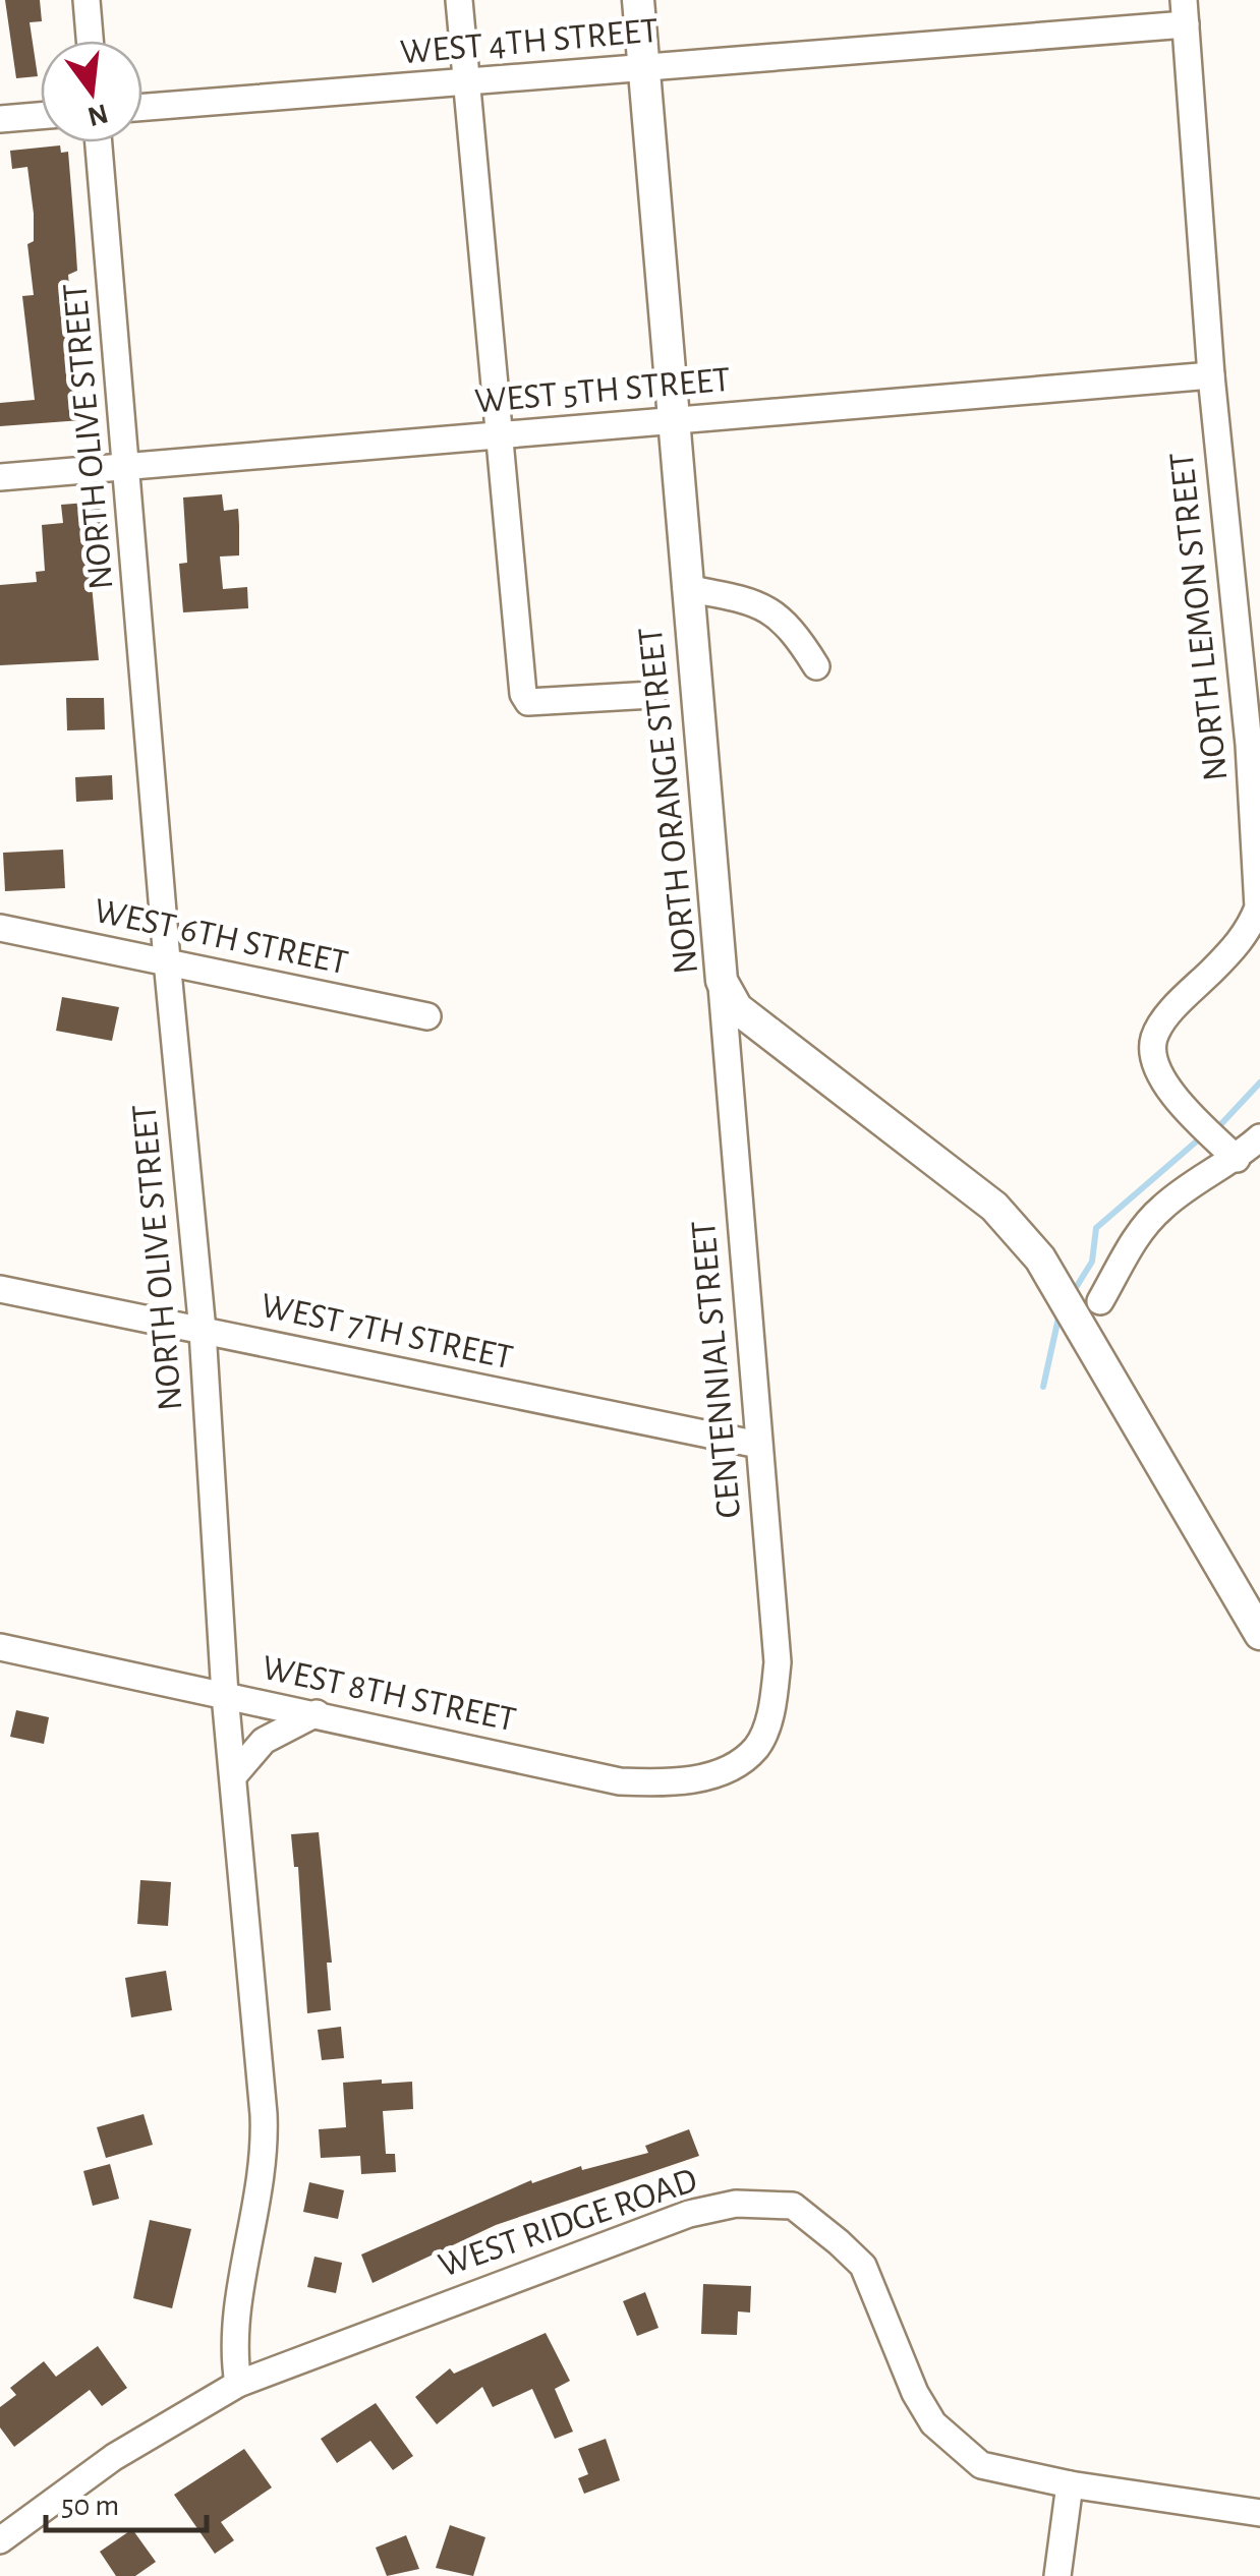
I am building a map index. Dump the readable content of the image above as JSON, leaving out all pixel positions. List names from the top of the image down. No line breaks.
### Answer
{"streets":{"street":["WEST 4TH STREET","WEST 5TH STREET","NORTH OLIVE STREET","NORTH LEMON STREET","NORTH ORANGE STREET","WEST 6TH STREET","WEST 7TH STREET","CENTENNIAL STREET","WEST 8TH STREET","WEST RIDGE ROAD"]},"crossings":[["WEST 4TH STREET","NORTH LEMON STREET"],["WEST 4TH STREET","NORTH ORANGE STREET"],["WEST 5TH STREET","NORTH OLIVE STREET"],["WEST 5TH STREET","NORTH LEMON STREET"],["WEST 5TH STREET","NORTH ORANGE STREET"],["NORTH OLIVE STREET","WEST 6TH STREET"],["NORTH OLIVE STREET","WEST 7TH STREET"],["NORTH OLIVE STREET","WEST 8TH STREET"],["NORTH OLIVE STREET","WEST RIDGE ROAD"],["NORTH ORANGE STREET","CENTENNIAL STREET"],["WEST 7TH STREET","CENTENNIAL STREET"],["CENTENNIAL STREET","WEST 8TH STREET"]],"scale_bar":"50 m","north":"bottom"}
